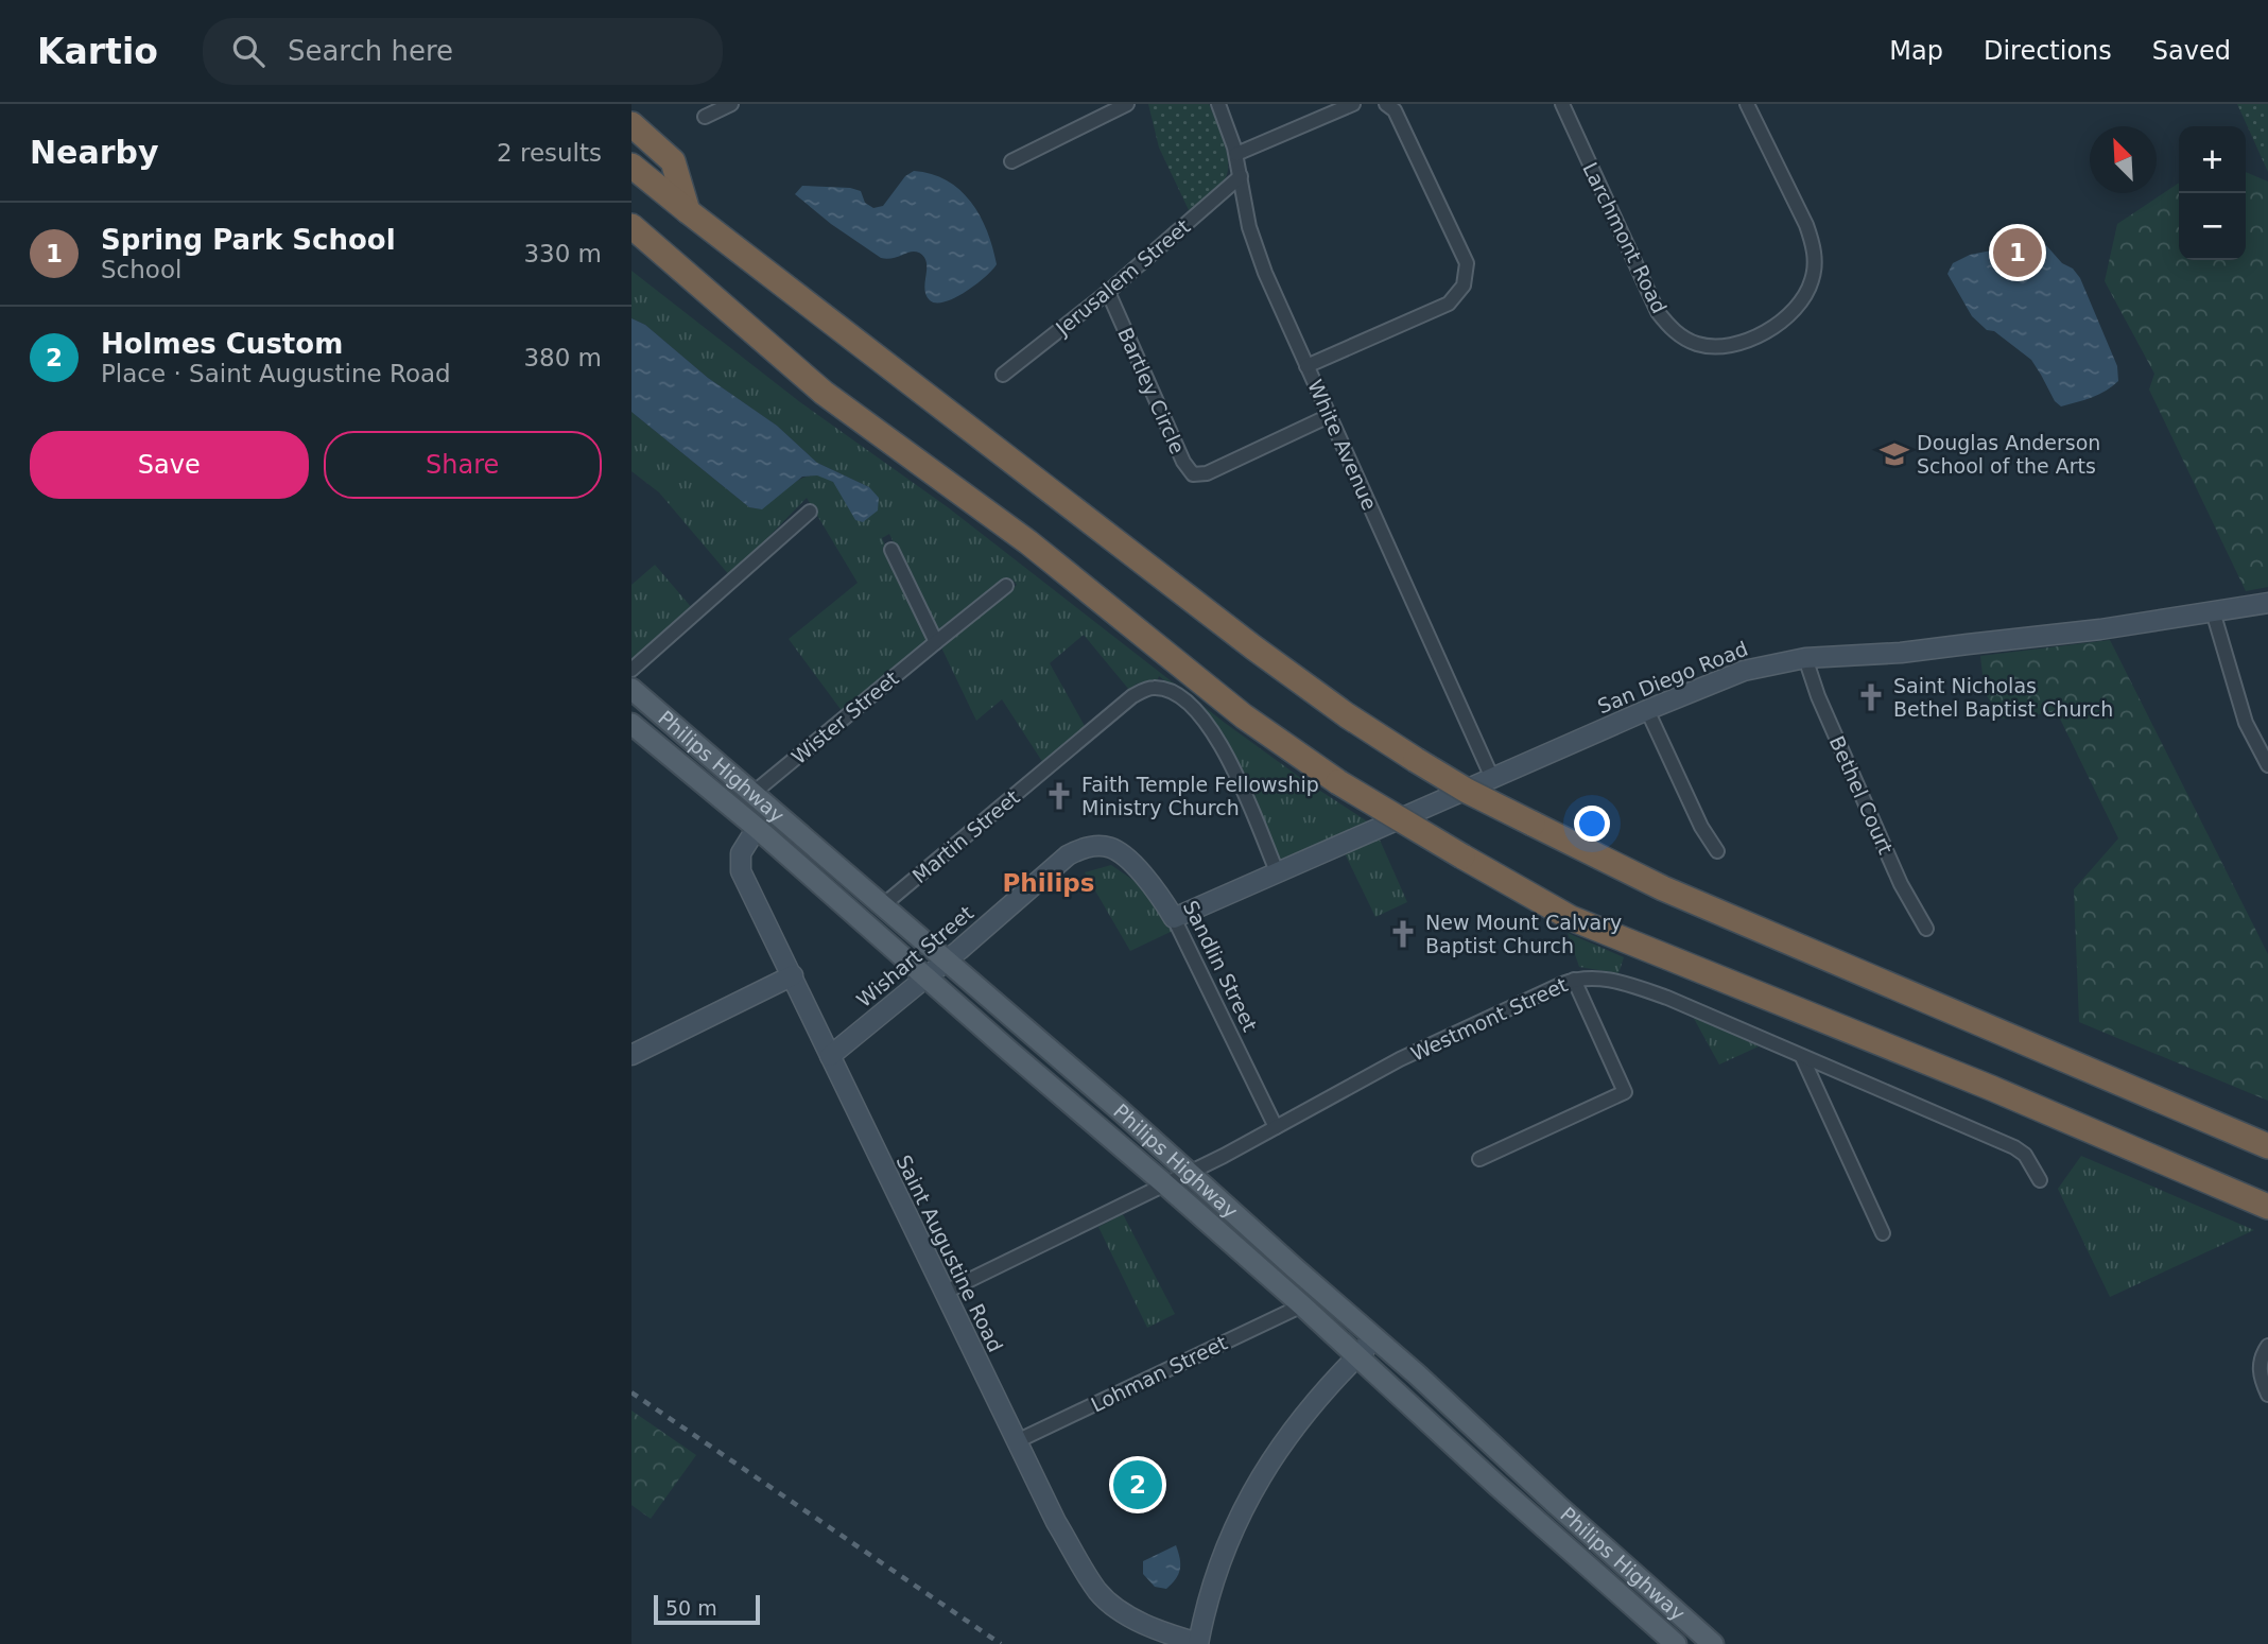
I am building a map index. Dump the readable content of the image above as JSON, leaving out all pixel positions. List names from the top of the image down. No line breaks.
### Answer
{"streets":{"main road":["Philips Highway"],"street":["Larchmont Road","Jerusalem Street","Bartley Circle","White Avenue","San Diego Road","Wister Street","Bethel Court","Martin Street","Wishart Street","Sandlin Street","Westmont Street","Saint Augustine Road","Lohman Street"]},"crossings":[["Jerusalem Street","Bartley Circle"],["Jerusalem Street","White Avenue"],["Bartley Circle","White Avenue"],["White Avenue","San Diego Road"],["San Diego Road","Bethel Court"],["San Diego Road","Martin Street"],["San Diego Road","Sandlin Street"],["Wister Street","Philips Highway"],["Philips Highway","Martin Street"],["Philips Highway","Wishart Street"],["Philips Highway","Westmont Street"],["Philips Highway","Saint Augustine Road"],["Philips Highway","Lohman Street"],["Wishart Street","Sandlin Street"],["Wishart Street","Saint Augustine Road"],["Sandlin Street","Westmont Street"],["Westmont Street","Saint Augustine Road"],["Saint Augustine Road","Lohman Street"]],"districts":["Philips"],"places":{"school or university":["Douglas Anderson School of the Arts"],"church":["Saint Nicholas Bethel Baptist Church","Faith Temple Fellowship Ministry Church","New Mount Calvary Baptist Church"]},"scale_bar":"50 m","north":"top left","page":{"header":"Kartio","search":"Search here","nav":["Map","Directions","Saved"],"heading":["Nearby","2 results"],"map_buttons":["+","−"],"list":[{"mark":"1","name":"Spring Park School","note":"School","value":"330 m"},{"mark":"2","name":"Holmes Custom","note":"Place · Saint Augustine Road","value":"380 m"}],"pins":["1","2"],"buttons":["Save","Share"],"scale":"50 m"}}
